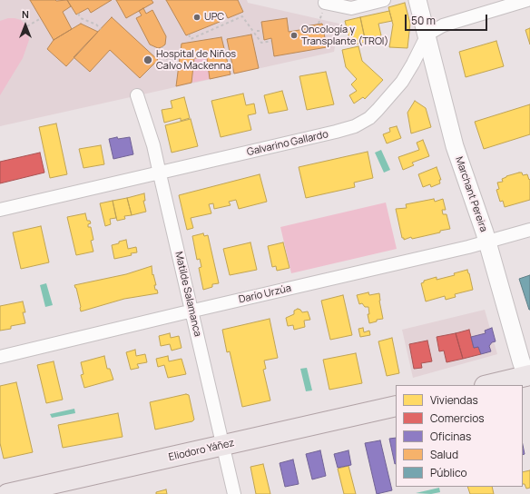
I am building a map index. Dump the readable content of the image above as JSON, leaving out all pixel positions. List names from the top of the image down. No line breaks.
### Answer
{"streets":{"main road":["Eliodoro Yáñez"],"street":["Galvarino Gallardo","Marchant Pereira","Matilde Salamanca","Darío Urzúa"]},"crossings":[["Galvarino Gallardo","Marchant Pereira"],["Galvarino Gallardo","Matilde Salamanca"],["Marchant Pereira","Darío Urzúa"],["Matilde Salamanca","Darío Urzúa"],["Matilde Salamanca","Eliodoro Yáñez"]],"places":["UPC","Oncología y Transplante (TROI)","Hospital de Niños Calvo Mackenna"],"legend":["Viviendas","Comercios","Oficinas","Salud","Público"],"scale_bar":"50 m","north":"top"}
